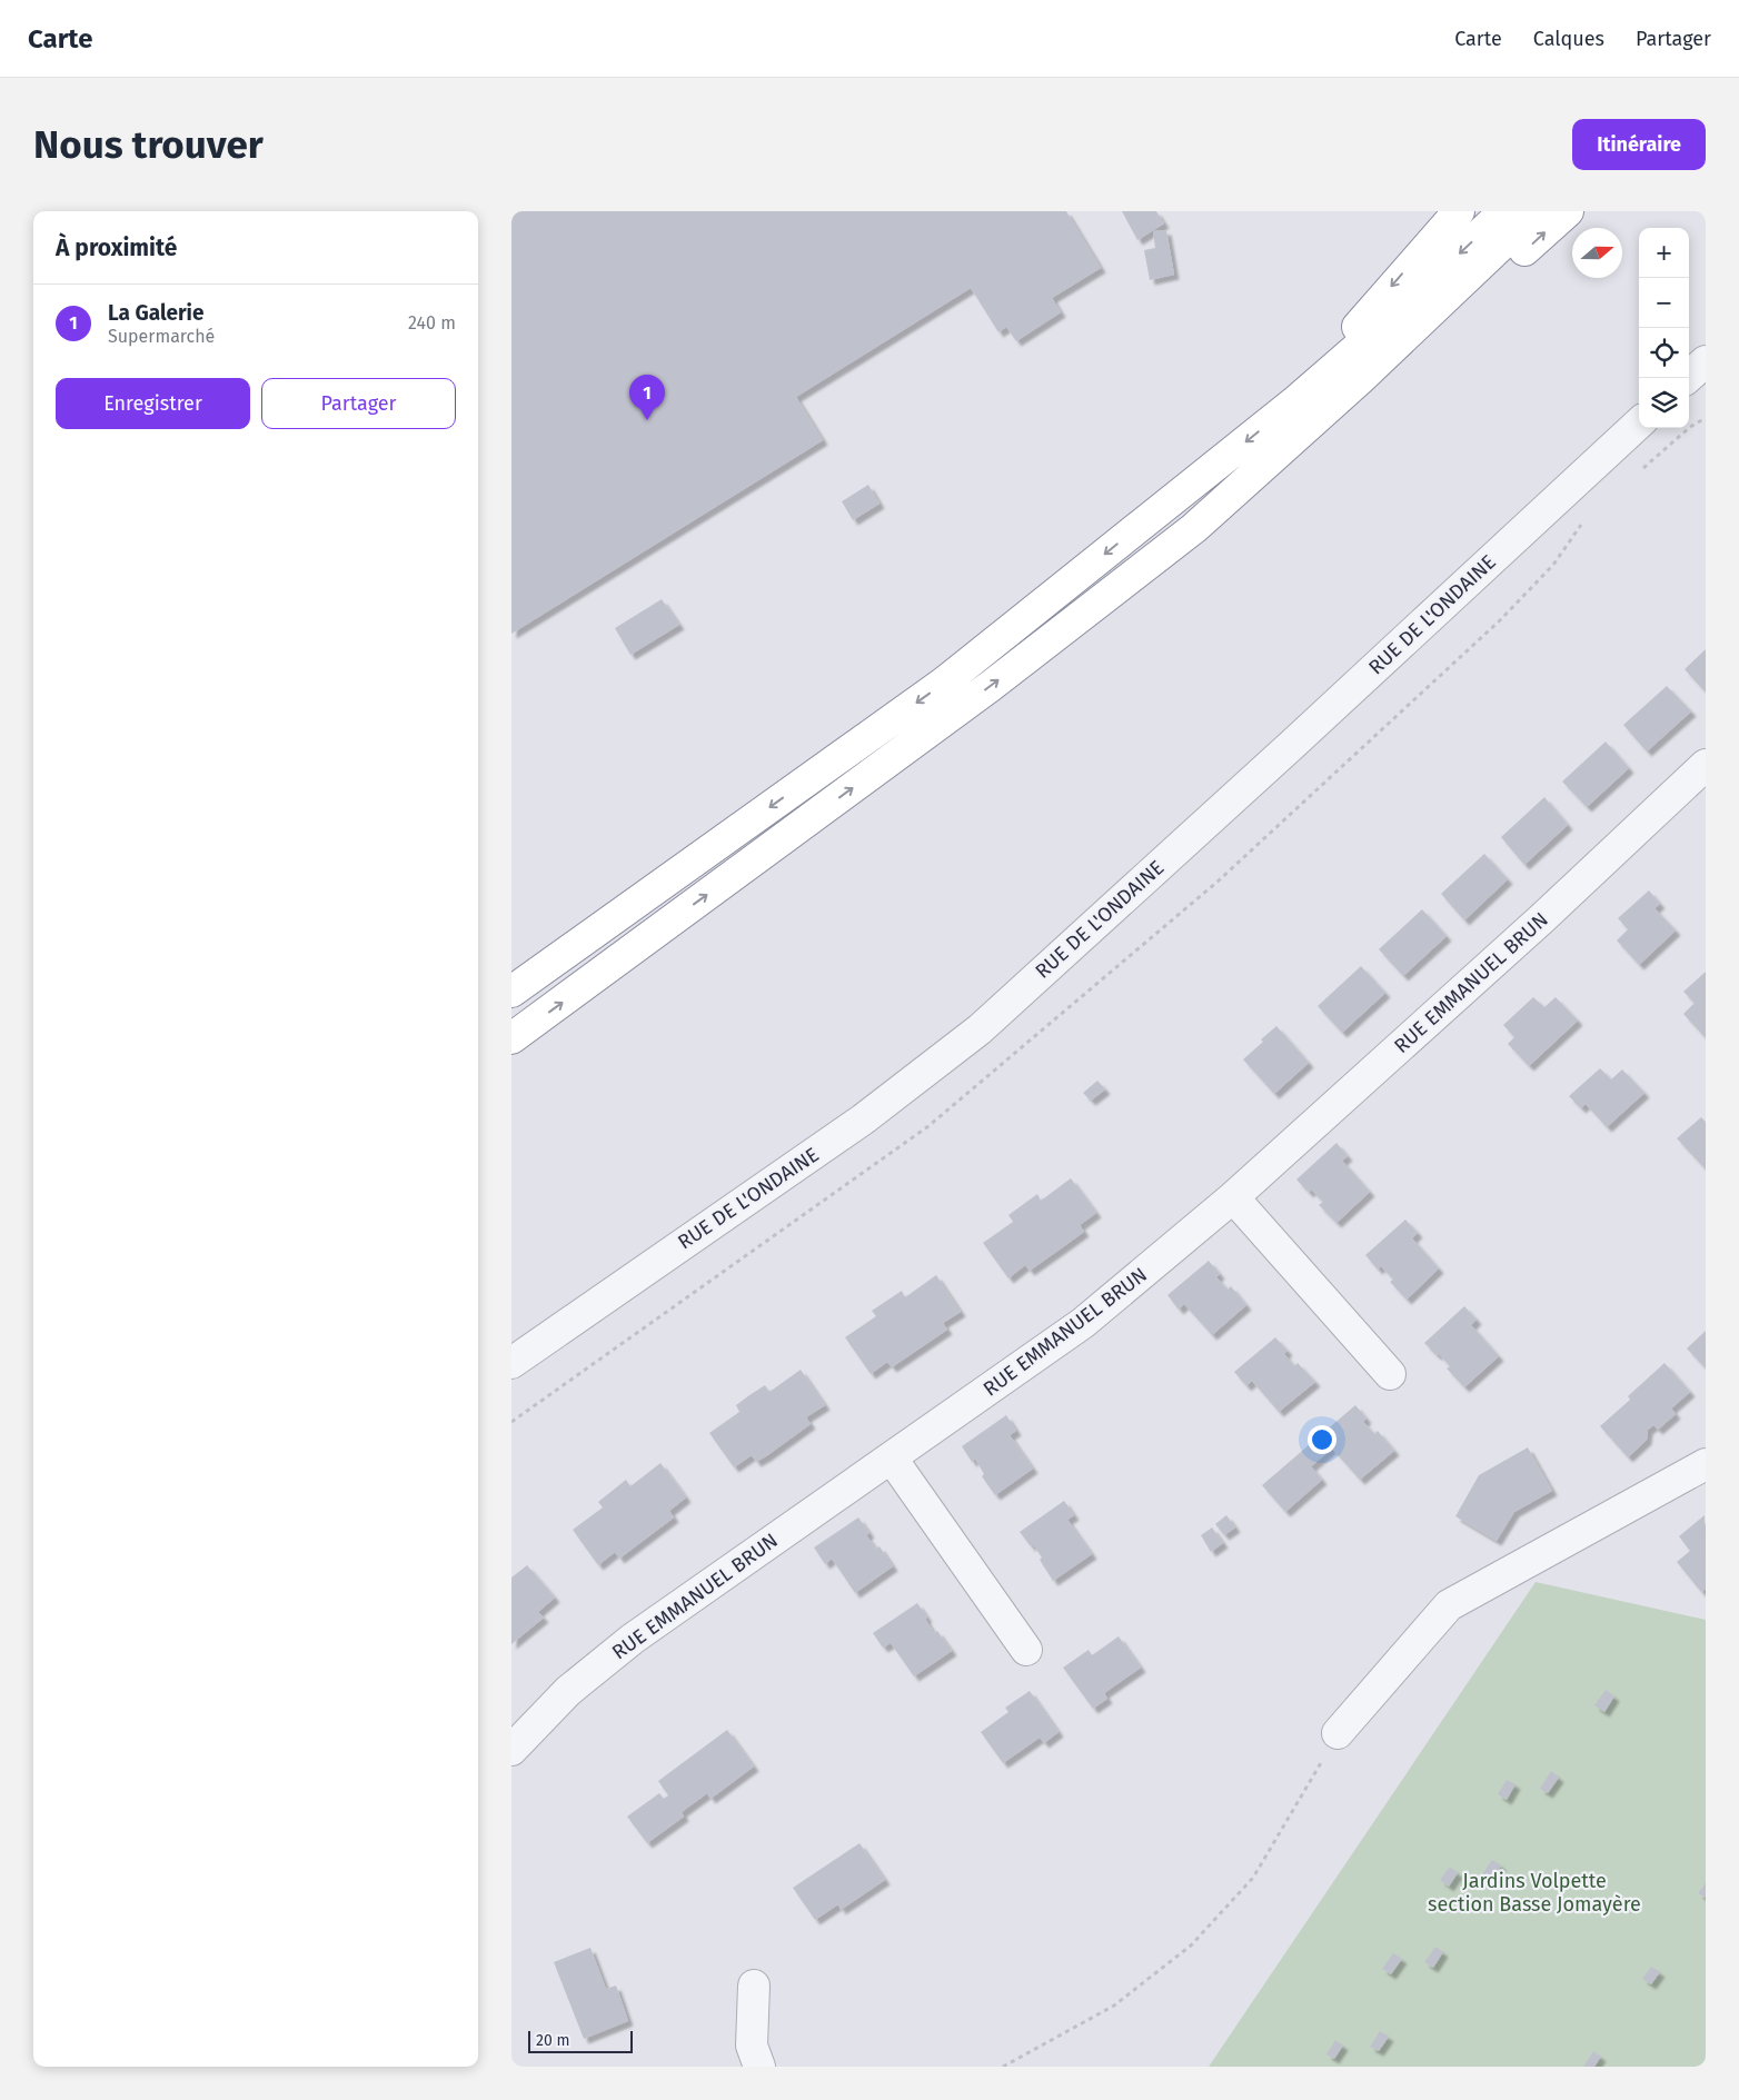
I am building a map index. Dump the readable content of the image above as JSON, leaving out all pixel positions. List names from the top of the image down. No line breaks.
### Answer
{"streets":{"street":["RUE DE L'ONDAINE","RUE EMMANUEL BRUN"]},"parks":["Jardins Volpette section Basse Jomayère"],"scale_bar":"20 m","north":"right","page":{"header":"Carte","nav":["Carte","Calques","Partager"],"buttons":["Itinéraire",["Enregistrer","Partager"]],"title":"Nous trouver","heading":"À proximité","map_buttons":["+","−"],"list":[{"mark":"1","name":"La Galerie","note":"Supermarché","value":"240 m"}],"pins":"1","scale":"20 m"}}
